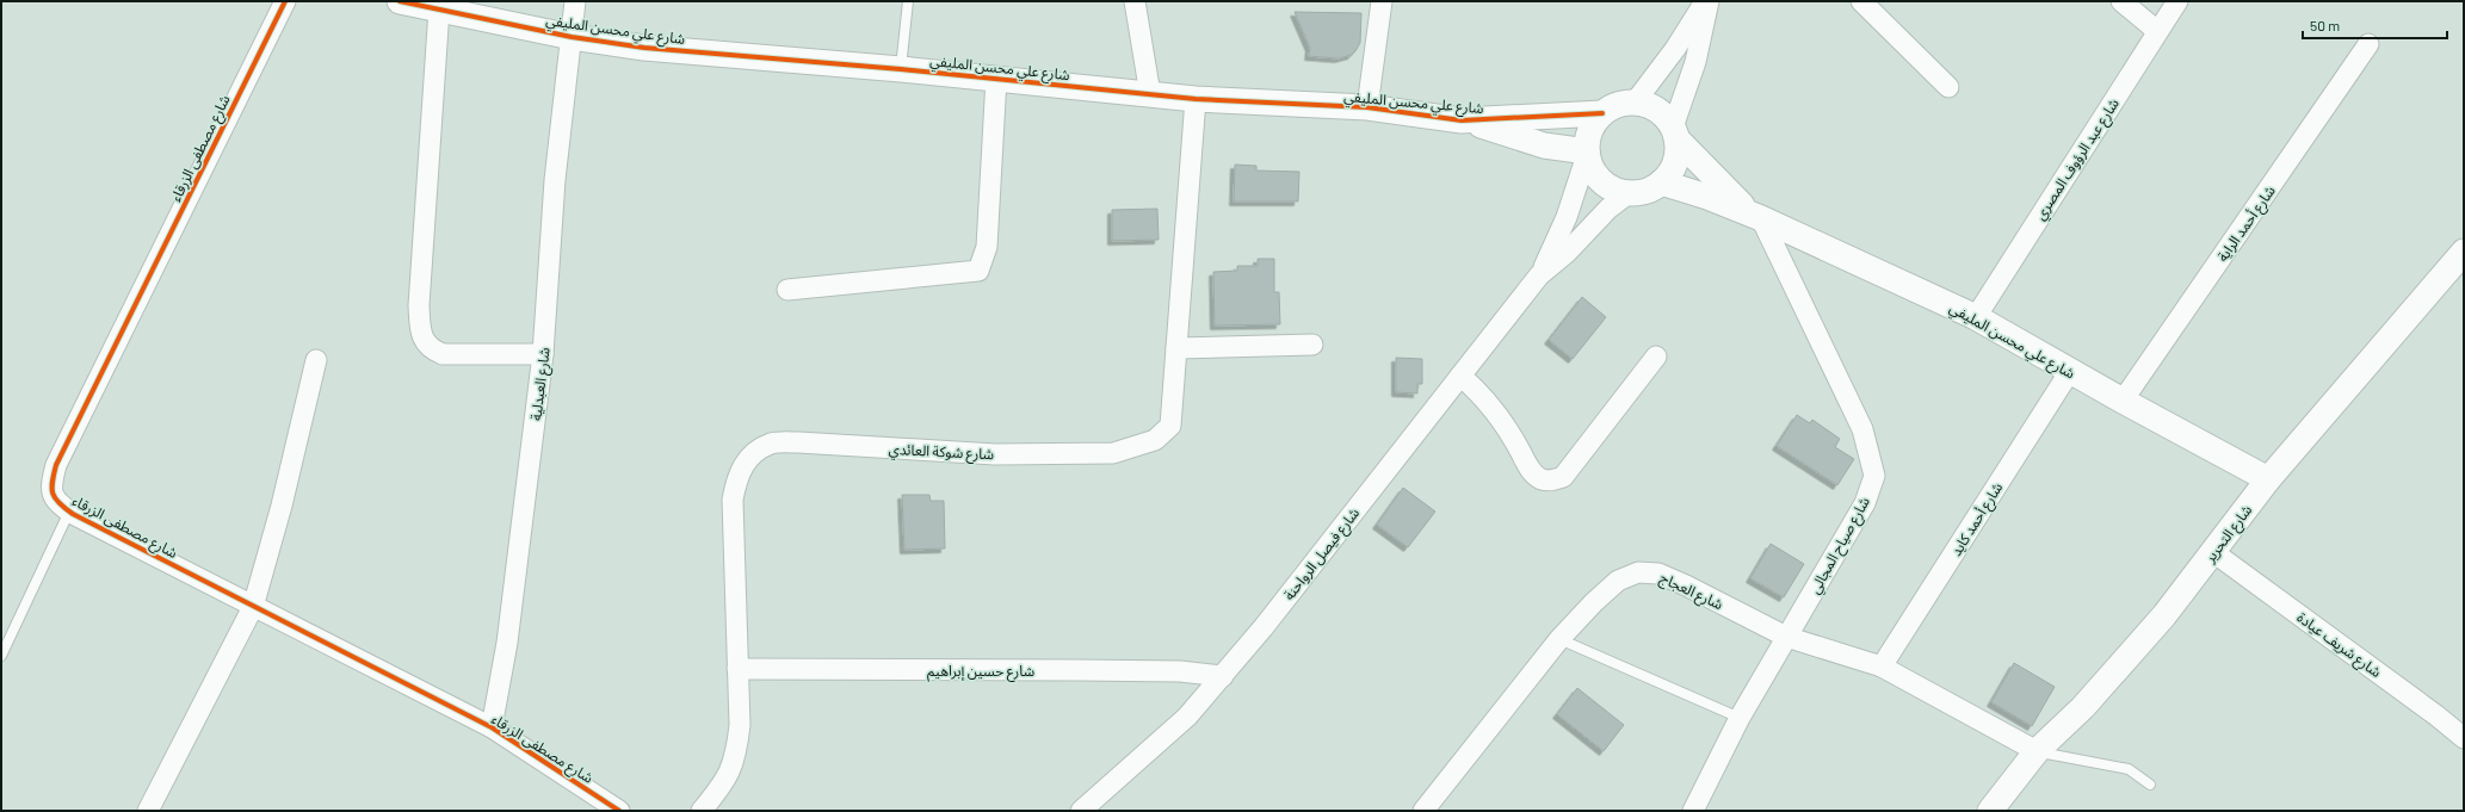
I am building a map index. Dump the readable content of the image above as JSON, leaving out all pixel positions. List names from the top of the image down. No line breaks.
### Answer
{"streets":{"street":["شارع علي محسن المليفي","شارع مصطفى الزرقاء","شارع عبد الرؤوف المصري","شارع أحمد الراية","شارع العبدلية","شارع شوكة العائدي","شارع أحمد كايد","شارع التحرير","شارع صياح المجالي","شارع فيصل الرواحنة","شارع العجاج","شارع شريف عيادة","شارع حسين إبراهيم"]},"crossings":[["شارع علي محسن المليفي","شارع عبد الرؤوف المصري"],["شارع علي محسن المليفي","شارع أحمد الراية"],["شارع علي محسن المليفي","شارع العبدلية"],["شارع علي محسن المليفي","شارع شوكة العائدي"],["شارع علي محسن المليفي","شارع أحمد كايد"],["شارع علي محسن المليفي","شارع التحرير"],["شارع علي محسن المليفي","شارع صياح المجالي"],["شارع علي محسن المليفي","شارع فيصل الرواحنة"],["شارع مصطفى الزرقاء","شارع العبدلية"],["شارع شوكة العائدي","شارع حسين إبراهيم"],["شارع أحمد كايد","شارع العجاج"],["شارع التحرير","شارع العجاج"],["شارع التحرير","شارع شريف عيادة"],["شارع صياح المجالي","شارع العجاج"],["شارع فيصل الرواحنة","شارع حسين إبراهيم"]],"scale_bar":"50 m"}
